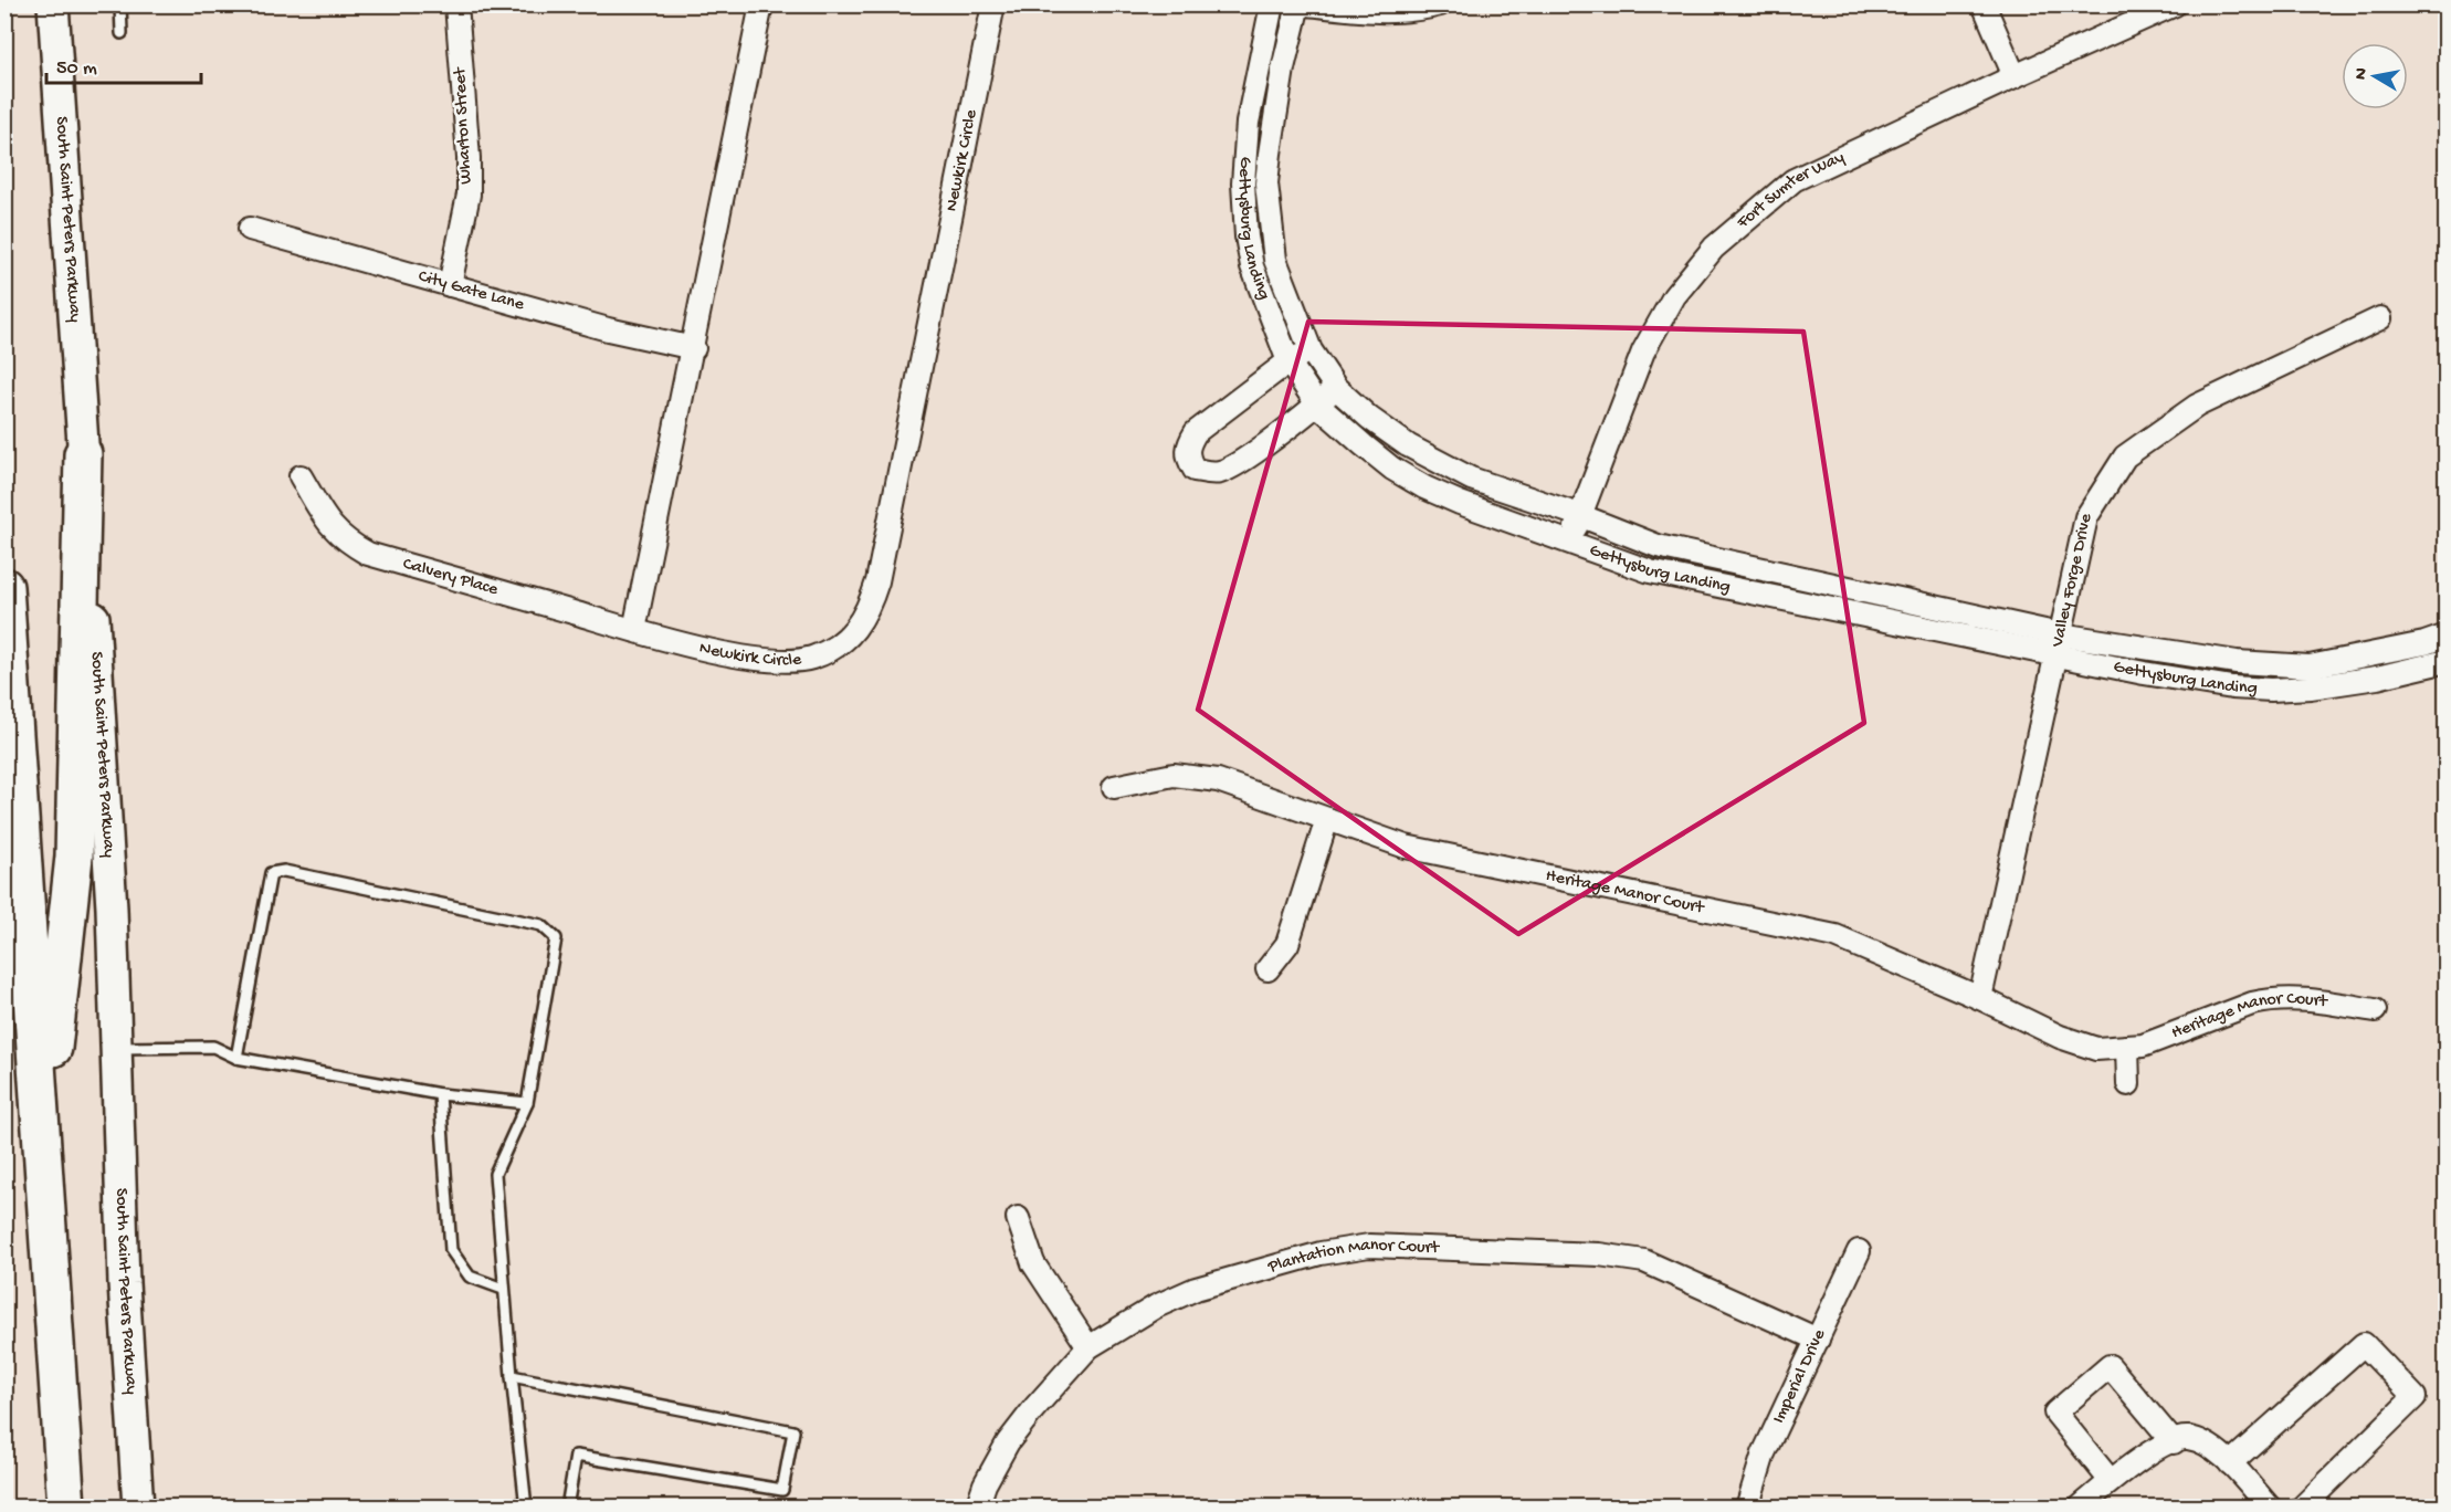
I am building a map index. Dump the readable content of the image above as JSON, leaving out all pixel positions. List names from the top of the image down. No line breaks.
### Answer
{"streets":{"main road":["South Saint Peters Parkway"],"street":["Wharton Street","Newkirk Circle","Fort Sumter Way","Gettysburg Landing","City Gate Lane","Calvery Place","Valley Forge Drive","Heritage Manor Court","Plantation Manor Court","Imperial Drive"]},"crossings":[["Wharton Street","City Gate Lane"],["Newkirk Circle","Calvery Place"],["Fort Sumter Way","Gettysburg Landing"],["Gettysburg Landing","Valley Forge Drive"],["Valley Forge Drive","Heritage Manor Court"],["Plantation Manor Court","Imperial Drive"]],"scale_bar":"50 m","north":"left"}
